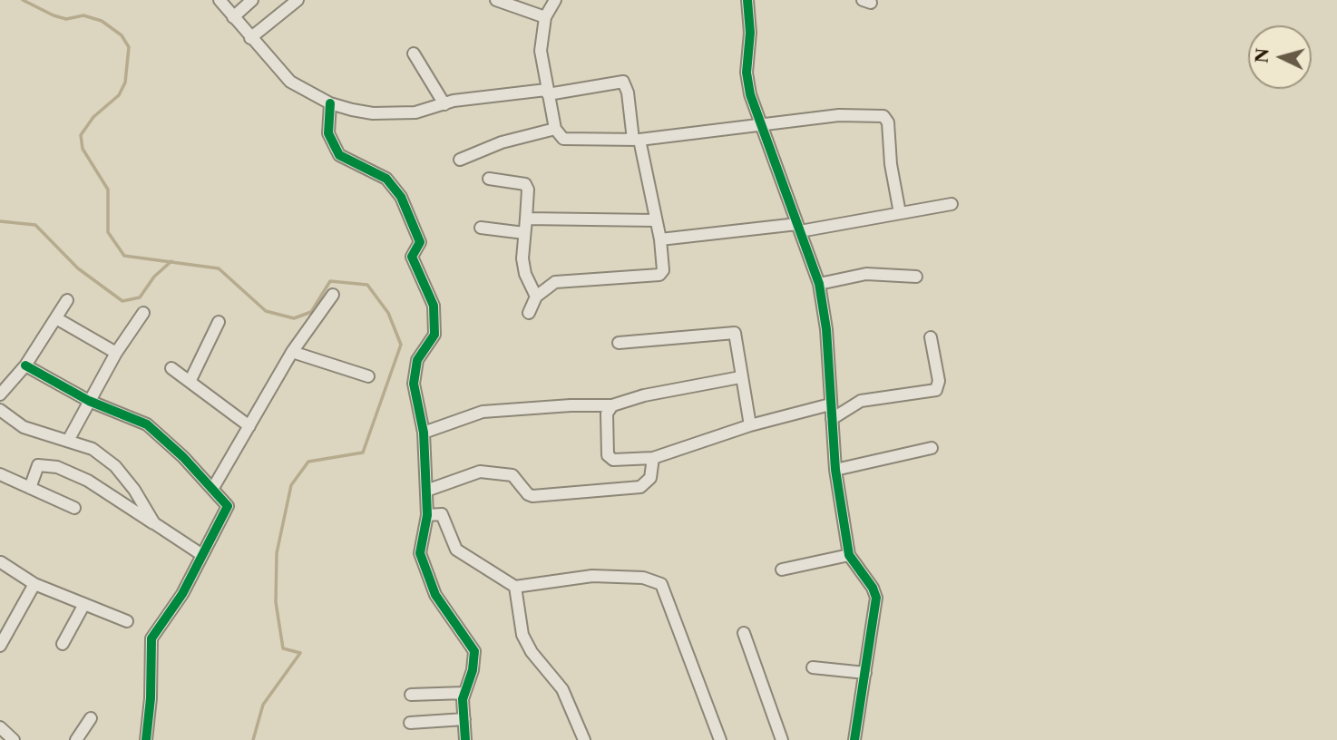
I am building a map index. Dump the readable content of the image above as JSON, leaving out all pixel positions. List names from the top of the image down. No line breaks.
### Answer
{"north":"left"}
